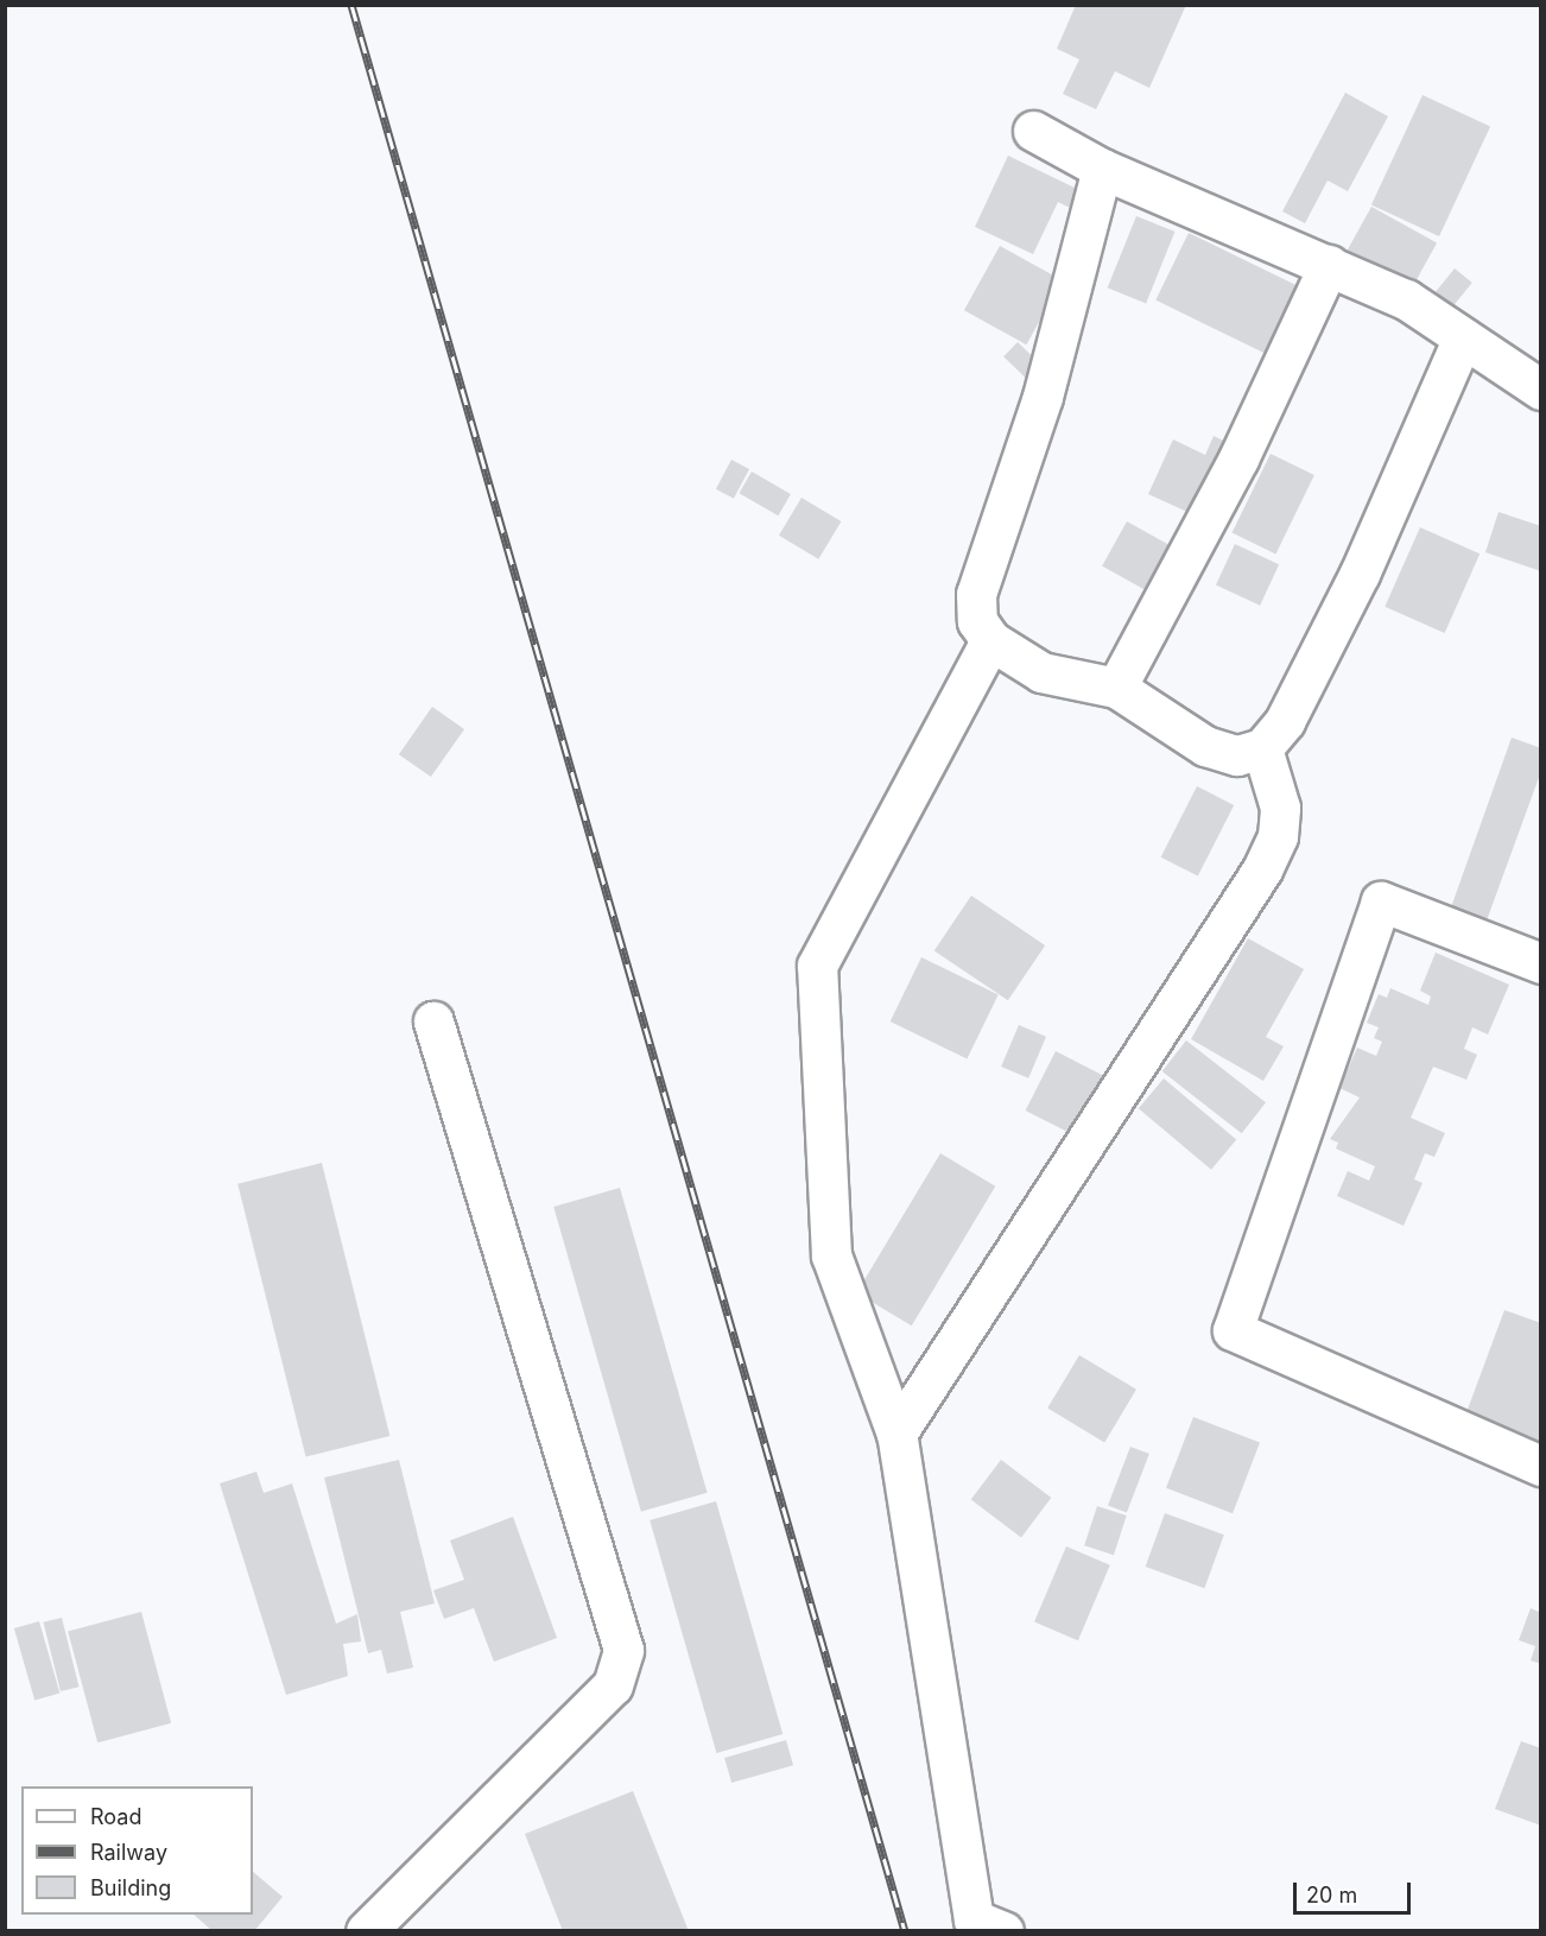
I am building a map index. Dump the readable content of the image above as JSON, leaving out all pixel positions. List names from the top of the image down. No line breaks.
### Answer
{"legend":["Road","Railway","Building"],"scale_bar":"20 m"}
